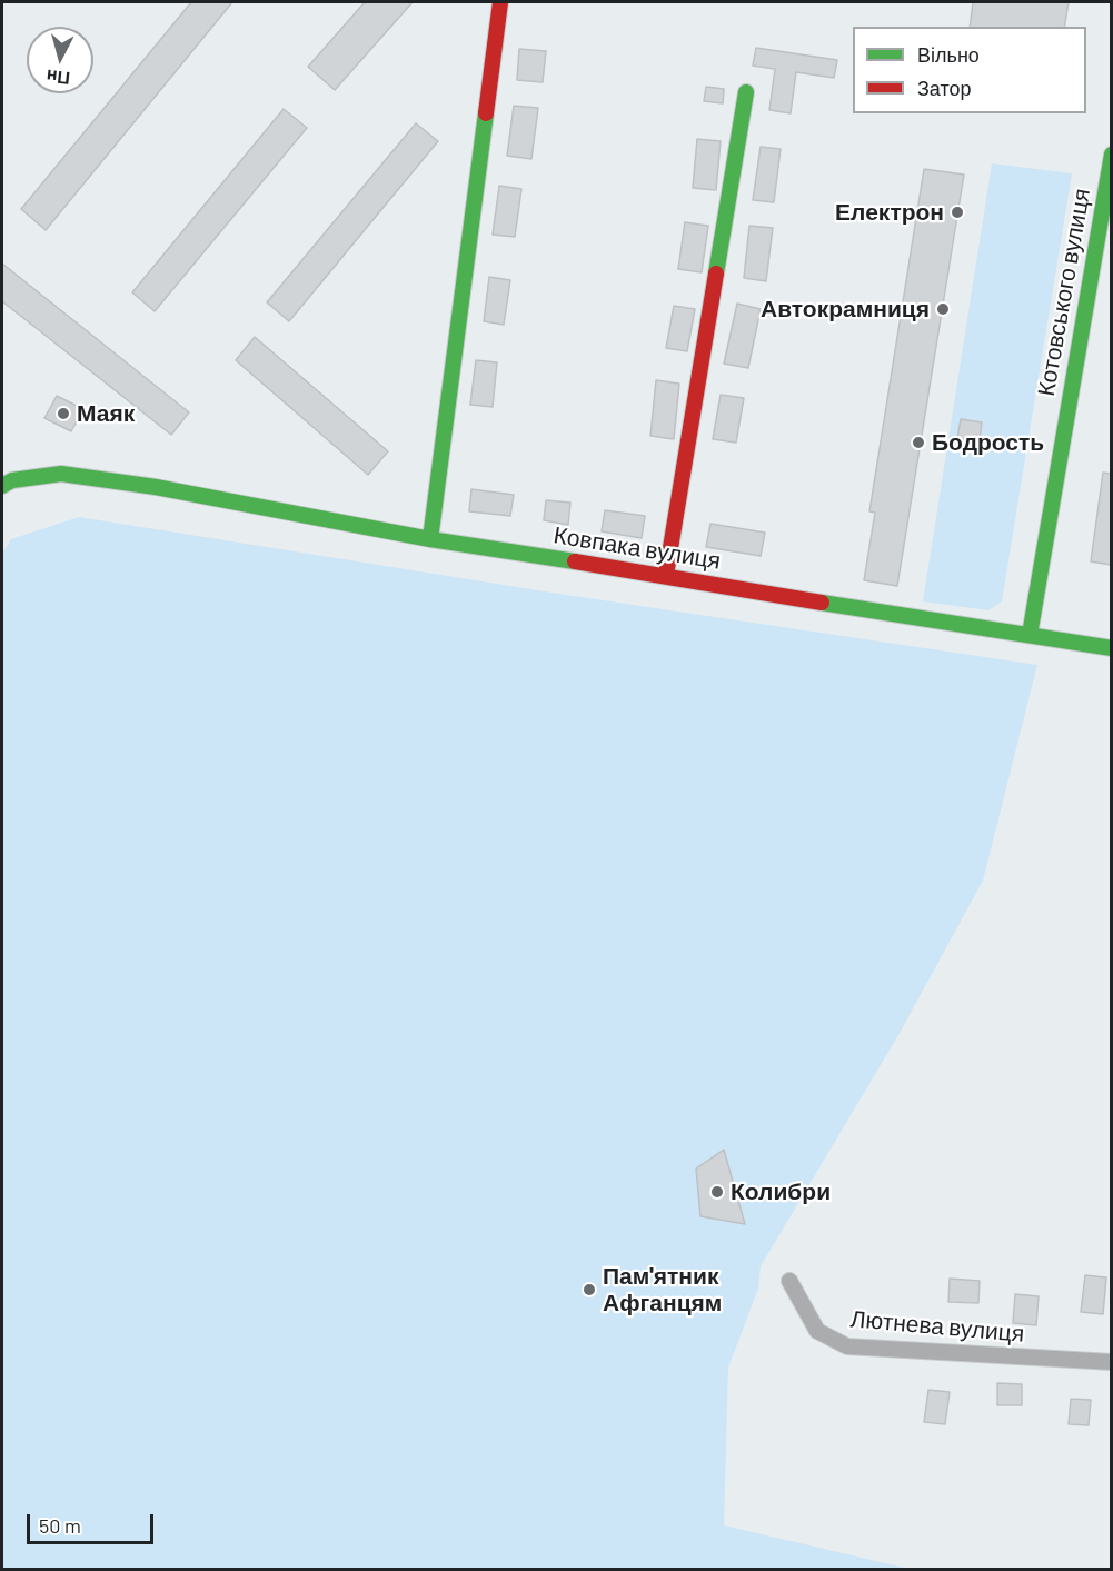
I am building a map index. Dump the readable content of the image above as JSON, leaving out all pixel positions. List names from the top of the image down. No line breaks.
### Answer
{"streets":{"street":["Котовського вулиця","Ковпака вулиця","Лютнева вулиця"]},"crossings":[["Котовського вулиця","Ковпака вулиця"]],"places":["Електрон","Автокрамниця","Маяк","Бодрость","Колибри","Пам'ятник Афганцям"],"legend":["Вільно","Затор"],"scale_bar":"50 m","north":"bottom"}
